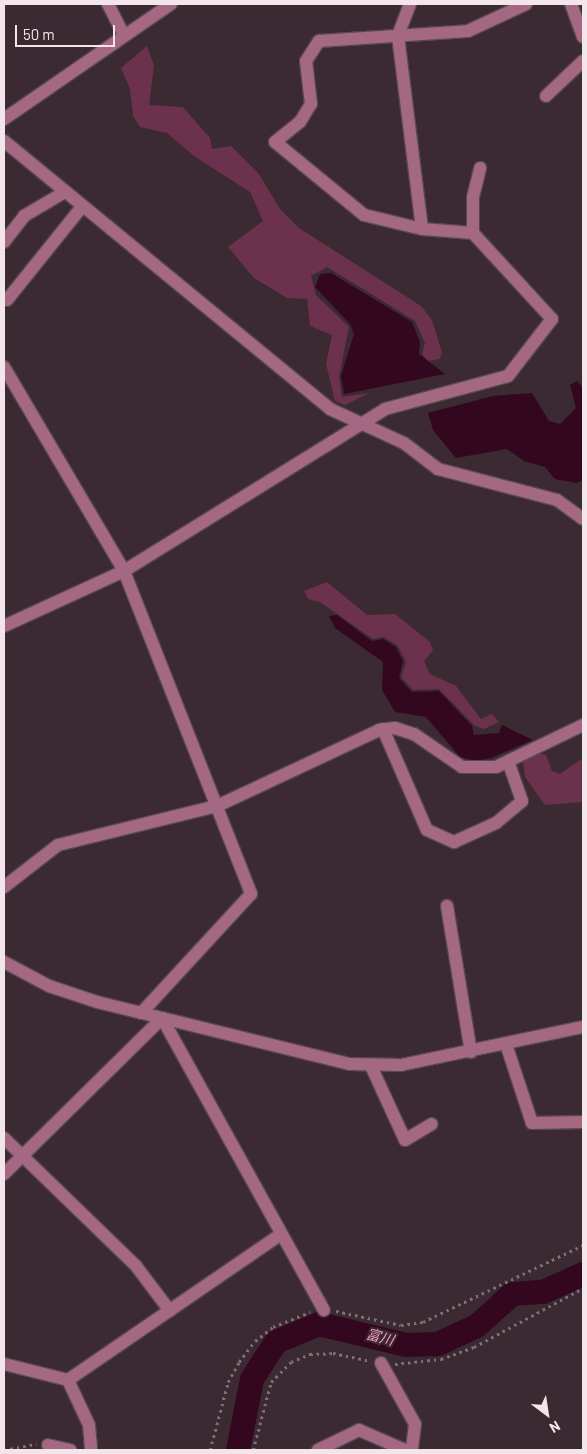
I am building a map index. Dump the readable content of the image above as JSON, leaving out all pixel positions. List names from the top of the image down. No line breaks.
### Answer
{"water":["富川"],"scale_bar":"50 m","north":"bottom right"}
